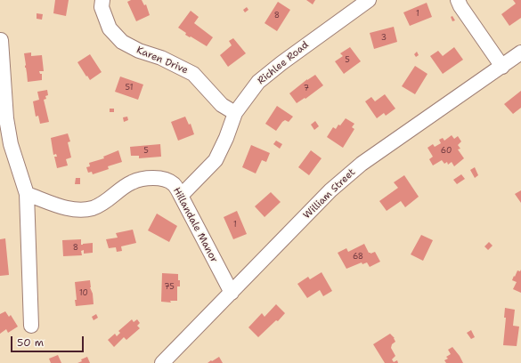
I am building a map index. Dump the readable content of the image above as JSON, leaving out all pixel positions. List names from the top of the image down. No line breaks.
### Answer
{"streets":{"street":["Karen Drive","Richlee Road","William Street","Hillandale Manor"]},"crossings":[["Karen Drive","Richlee Road"],["Richlee Road","Hillandale Manor"],["William Street","Hillandale Manor"]],"house_numbers":["1","8","3","5","51","7","5","60","1","8","68","75","10"],"scale_bar":"50 m"}
